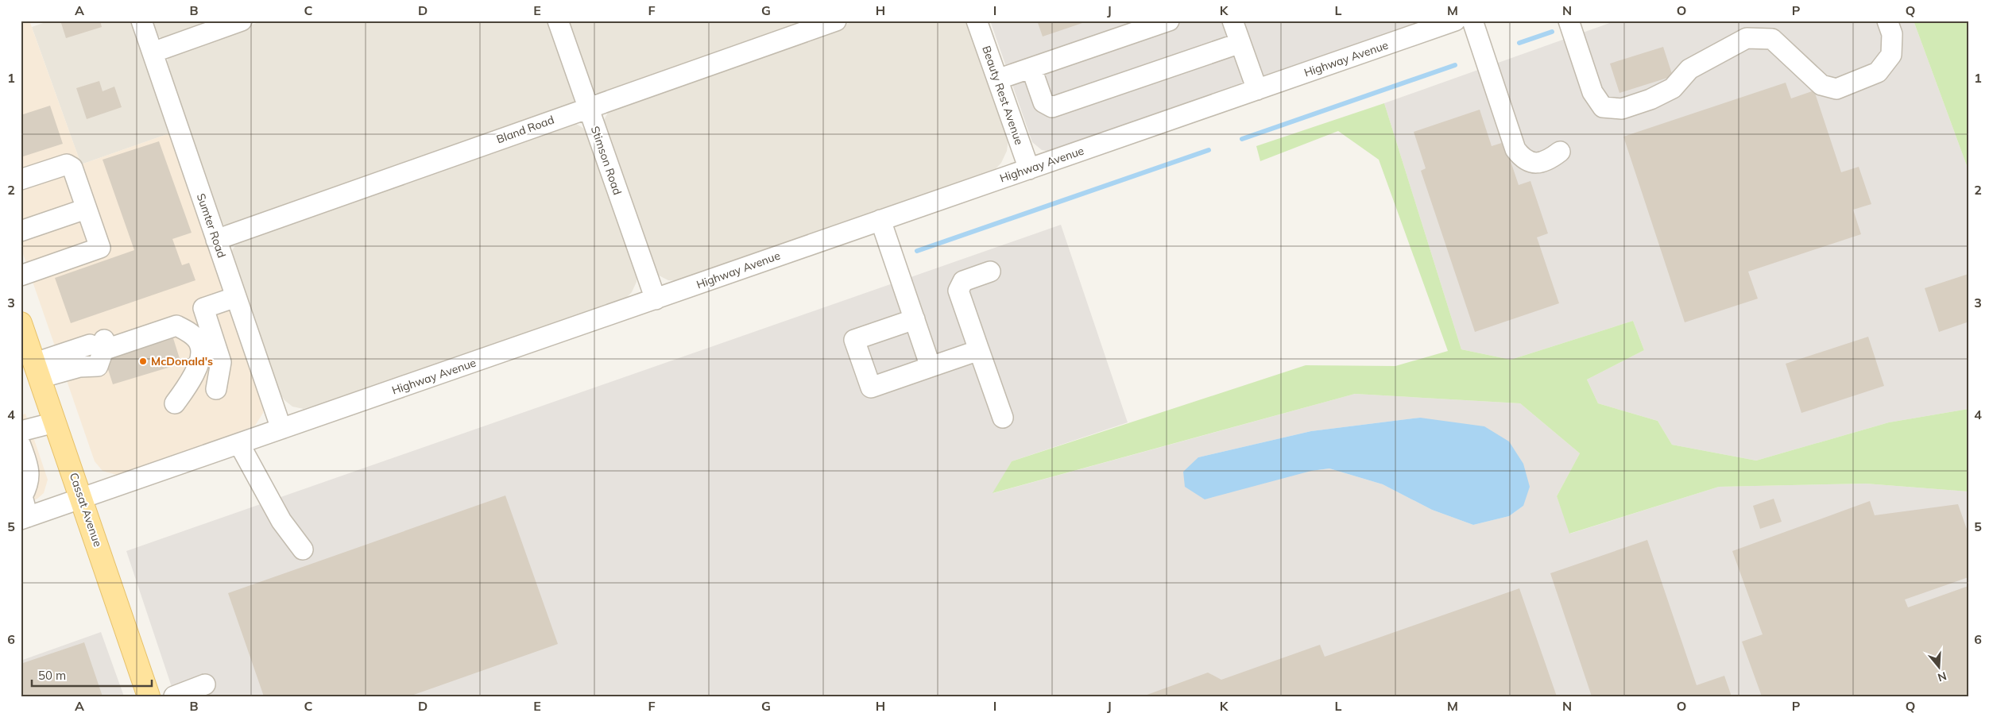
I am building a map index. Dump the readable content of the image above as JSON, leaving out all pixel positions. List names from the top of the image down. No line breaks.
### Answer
{"streets":{"main road":["Cassat Avenue"],"street":["Highway Avenue","Beauty Rest Avenue","Bland Road","Stimson Road","Sumter Road"]},"crossings":[["Highway Avenue","Beauty Rest Avenue"],["Highway Avenue","Stimson Road"],["Highway Avenue","Sumter Road"],["Highway Avenue","Cassat Avenue"],["Bland Road","Stimson Road"],["Bland Road","Sumter Road"]],"places":["McDonald's"],"scale_bar":"50 m","north":"bottom","grid":{"columns":["A","B","C","D","E","F","G","H","I","J","K","L","M","N","O","P","Q"],"rows":["1","2","3","4","5","6"]}}
